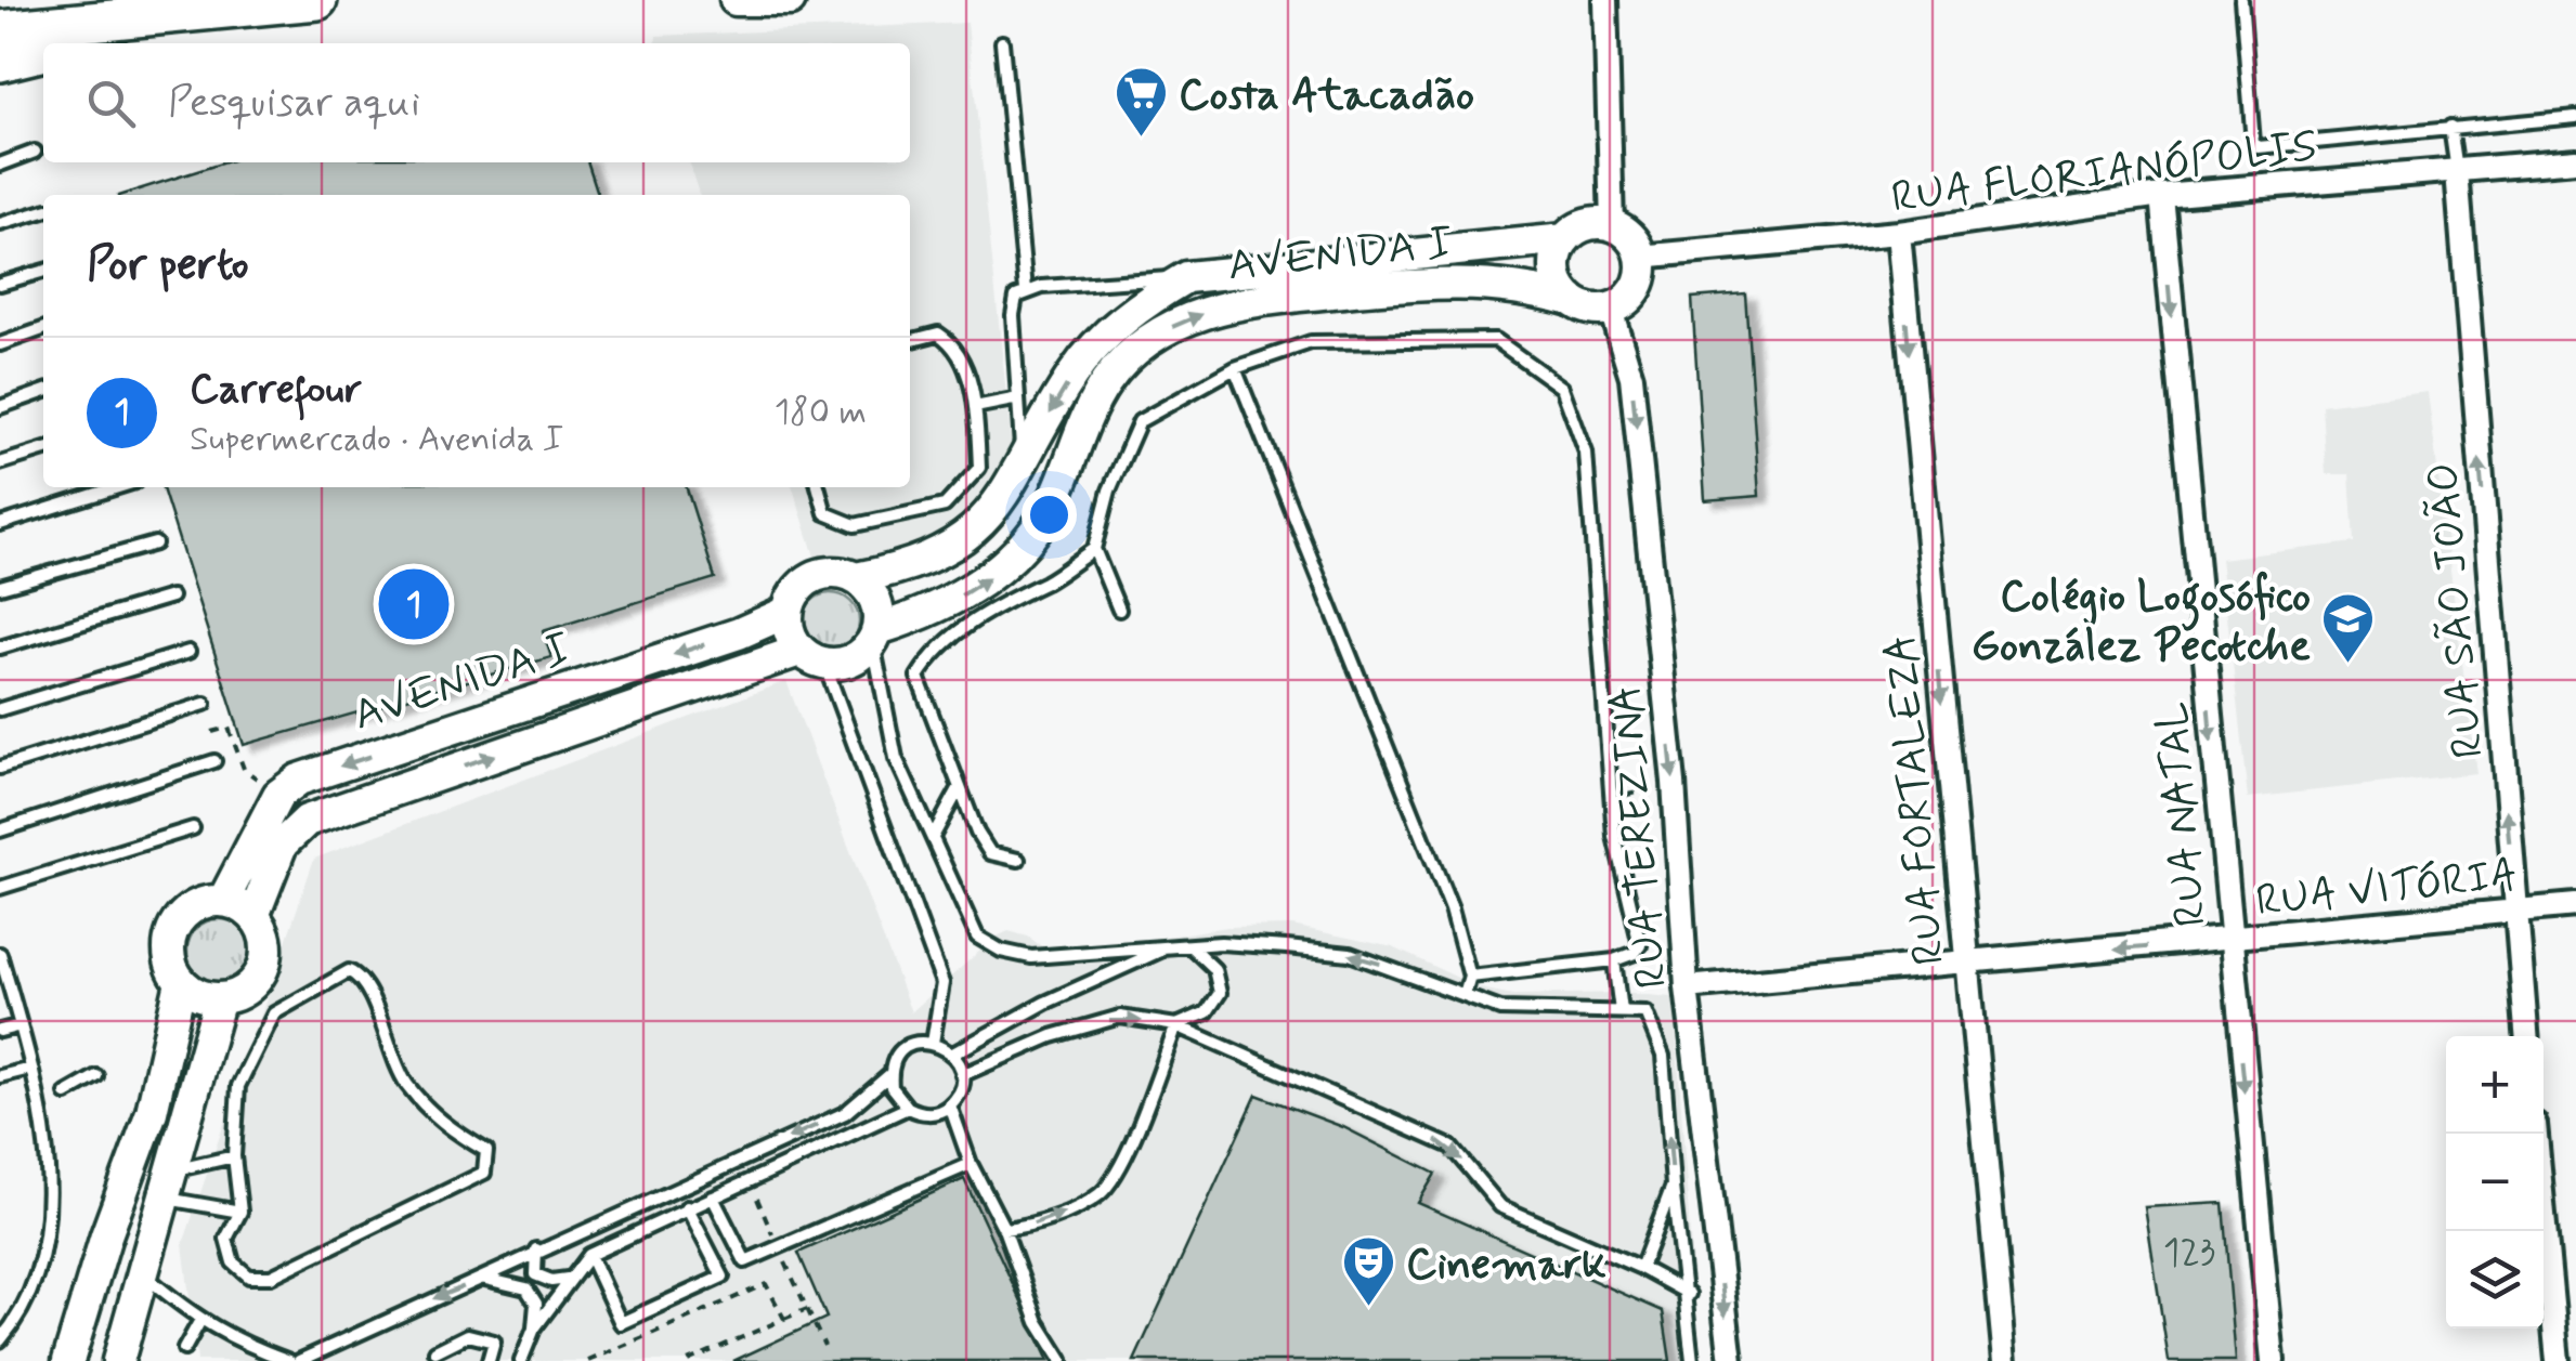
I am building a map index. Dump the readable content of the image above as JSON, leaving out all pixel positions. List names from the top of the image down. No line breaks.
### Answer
{"streets":{"street":["RUA FLORIANÓPOLIS","AVENIDA I","RUA SÃO JOÃO","RUA FORTALEZA","RUA NATAL","RUA TEREZINA","RUA VITÓRIA"]},"crossings":[["RUA FLORIANÓPOLIS","AVENIDA I"],["RUA FLORIANÓPOLIS","RUA SÃO JOÃO"],["RUA FLORIANÓPOLIS","RUA FORTALEZA"],["RUA FLORIANÓPOLIS","RUA NATAL"],["RUA FLORIANÓPOLIS","RUA TEREZINA"],["AVENIDA I","RUA TEREZINA"],["RUA SÃO JOÃO","RUA VITÓRIA"],["RUA FORTALEZA","RUA VITÓRIA"],["RUA NATAL","RUA VITÓRIA"],["RUA TEREZINA","RUA VITÓRIA"]],"one_way":["RUA SÃO JOÃO","RUA FORTALEZA","RUA NATAL","RUA TEREZINA"],"places":{"supermarket":["Costa Atacadão"],"school or university":["Colégio Logosófico González Pecotche"],"theatre":["Cinemark"]},"house_numbers":["123"],"page":{"search":"Pesquisar aqui","heading":"Por perto","list":[{"mark":"1","name":"Carrefour","note":"Supermercado · Avenida I","value":"180 m"}],"pins":"1","map_buttons":["+","−"]}}
